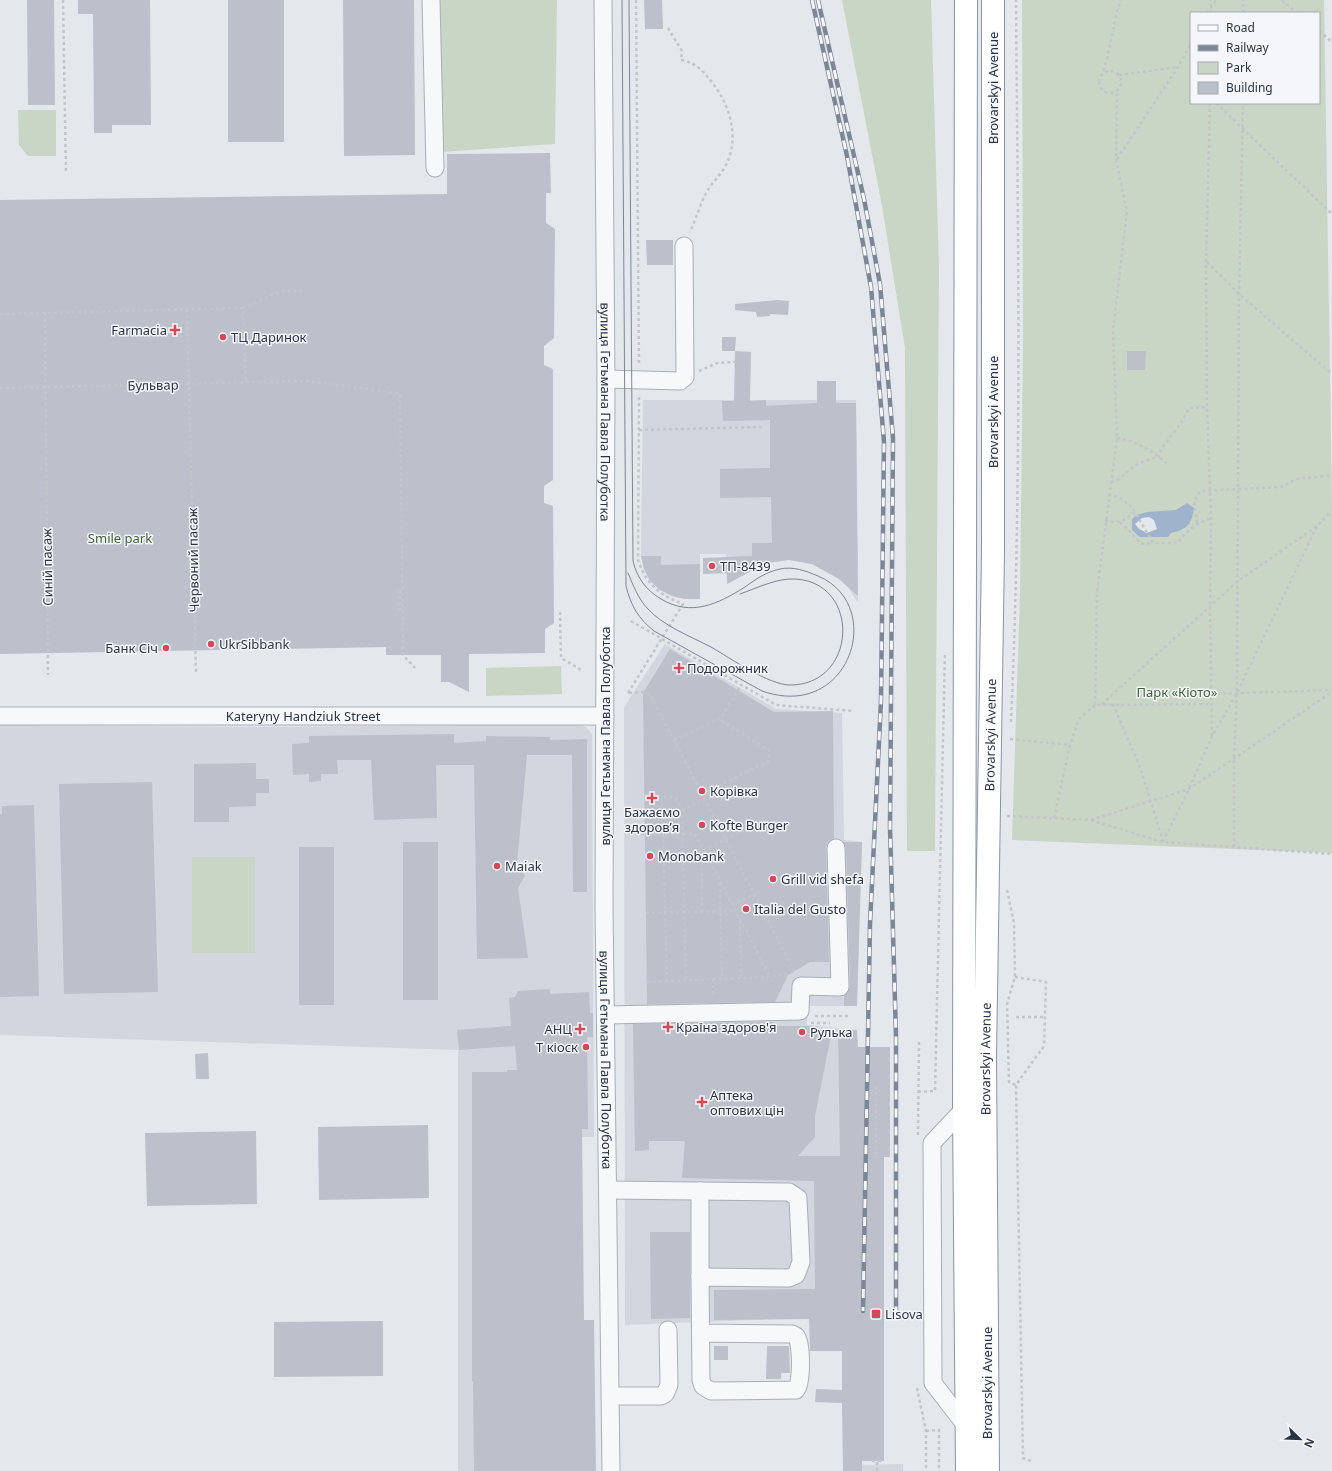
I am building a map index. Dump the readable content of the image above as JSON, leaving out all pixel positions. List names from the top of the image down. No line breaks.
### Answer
{"streets":{"highway":["Brovarskyi Avenue"],"street":["вулиця Гетьмана Павла Полуботка","Kateryny Handziuk Street"],"path":["Бульвар","Червоний пасаж","Синій пасаж"]},"crossings":[["Бульвар","Червоний пасаж"],["Бульвар","Синій пасаж"],["вулиця Гетьмана Павла Полуботка","Kateryny Handziuk Street"]],"parks":["Smile park","Парк «Кіото»"],"places":{"health":["Farmacia","Подорожник","Бажаємо здоровʼя","Країна здоров'я","АНЦ","Аптека оптових цін"],"other":["ТЦ Даринок","ТП-8439","UkrSibbank","Банк Січ","Корівка","Kofte Burger","Monobank","Maiak","Grill vid shefa","Italia del Gusto","Рулька","Т кіоск"],"transit":["Lisova"]},"legend":["Road","Railway","Park","Building"],"north":"bottom right"}
